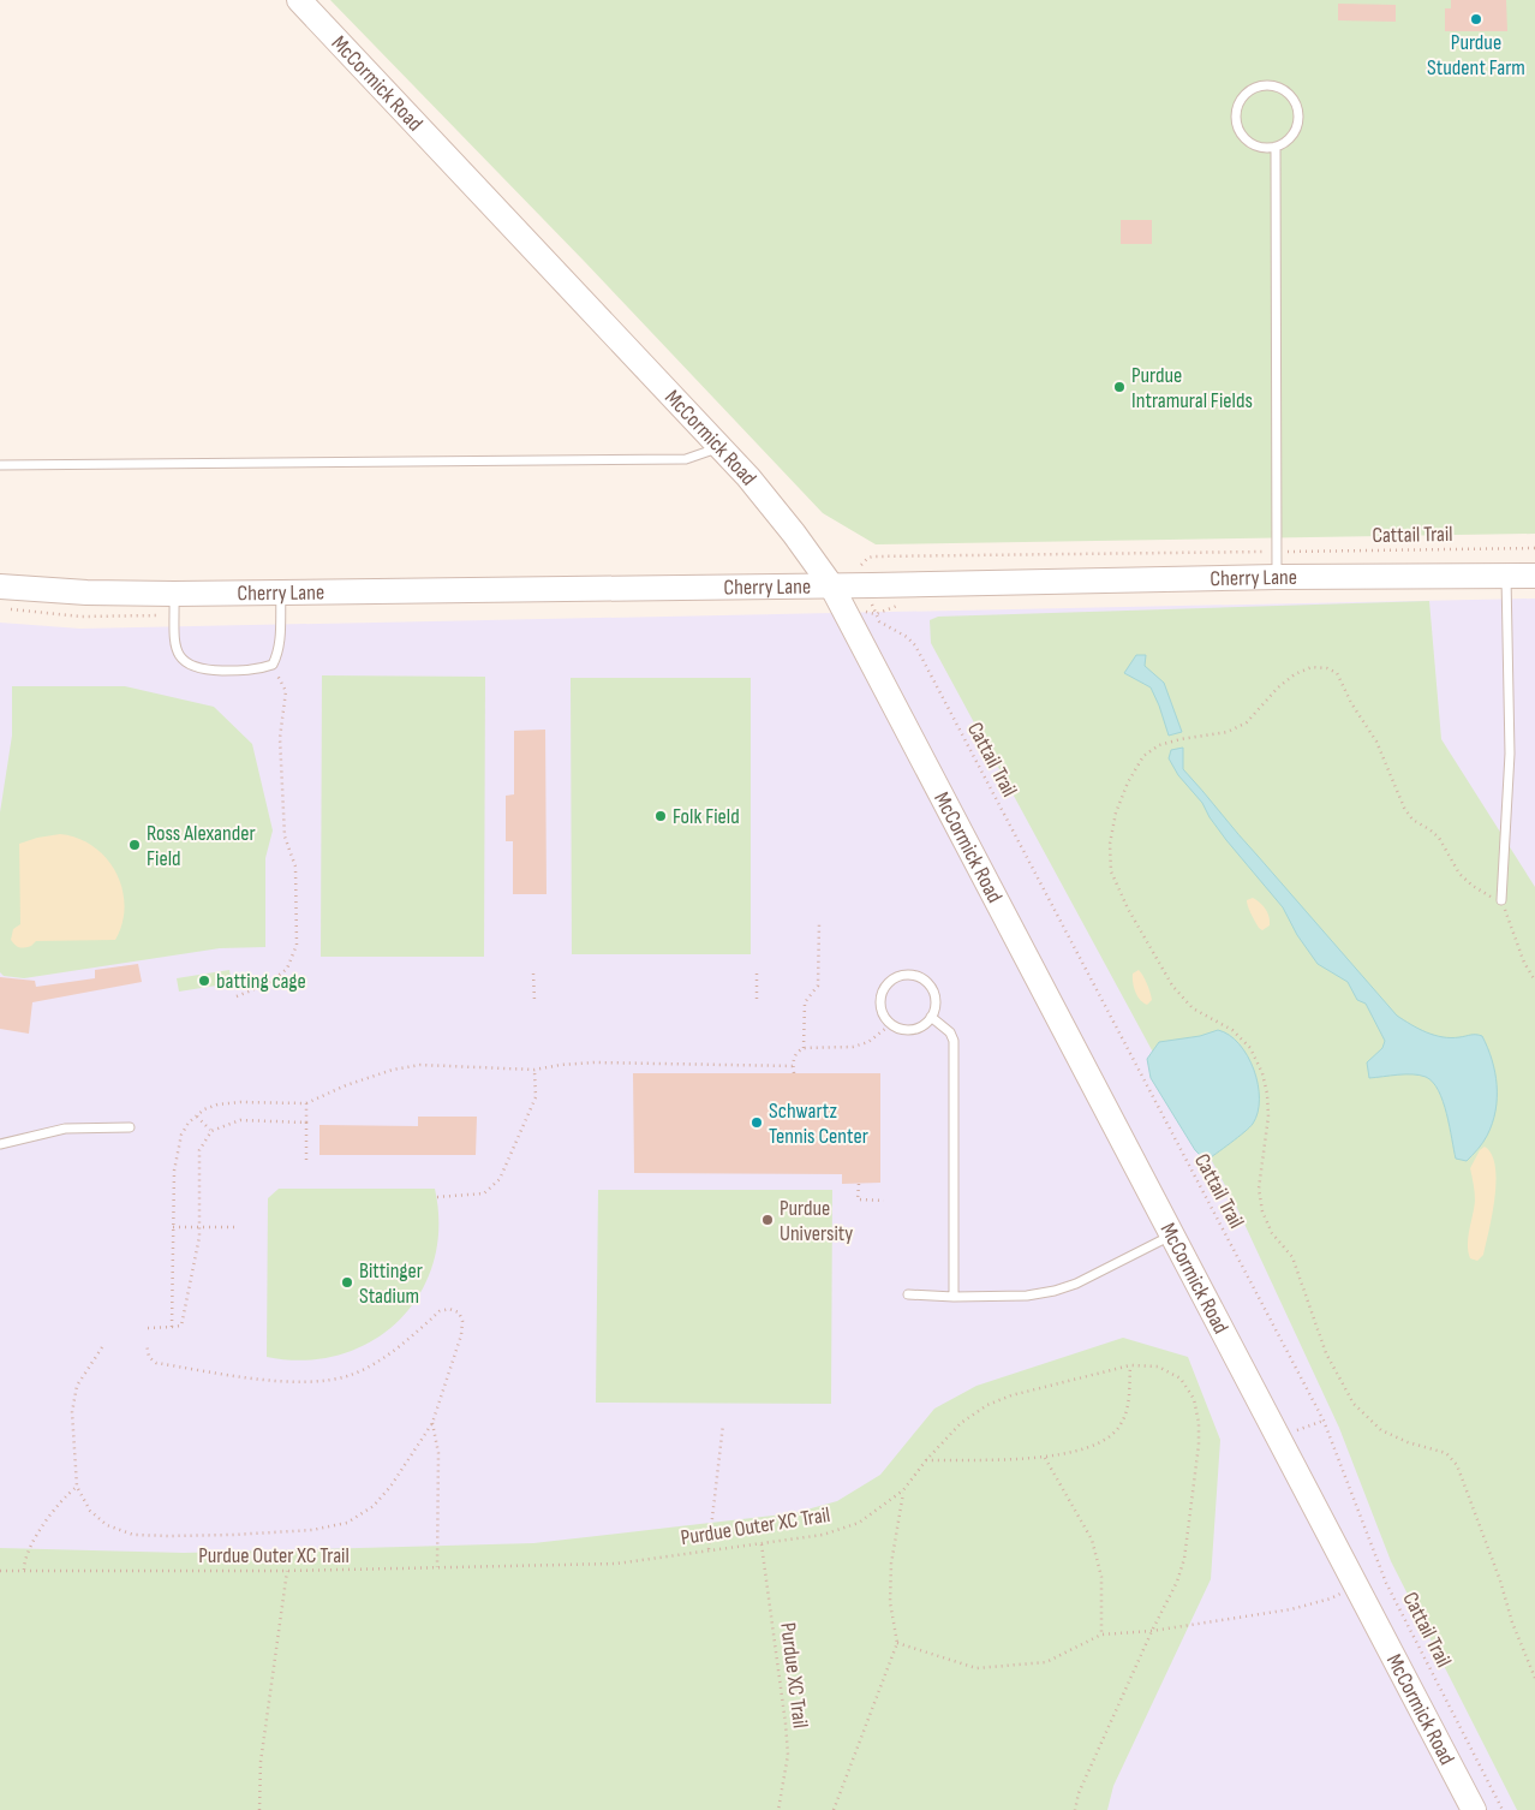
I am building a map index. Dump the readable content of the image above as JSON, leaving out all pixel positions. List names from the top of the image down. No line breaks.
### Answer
{"streets":{"street":["McCormick Road","Cherry Lane"],"path":["Cattail Trail","Purdue Outer XC Trail","Purdue XC Trail"]},"crossings":[["McCormick Road","Cherry Lane"],["Purdue Outer XC Trail","Purdue XC Trail"]],"places":["Purdue Student Farm","Purdue Intramural Fields","Folk Field","Ross Alexander Field","batting cage","Schwartz Tennis Center","Purdue University","Bittinger Stadium"]}
